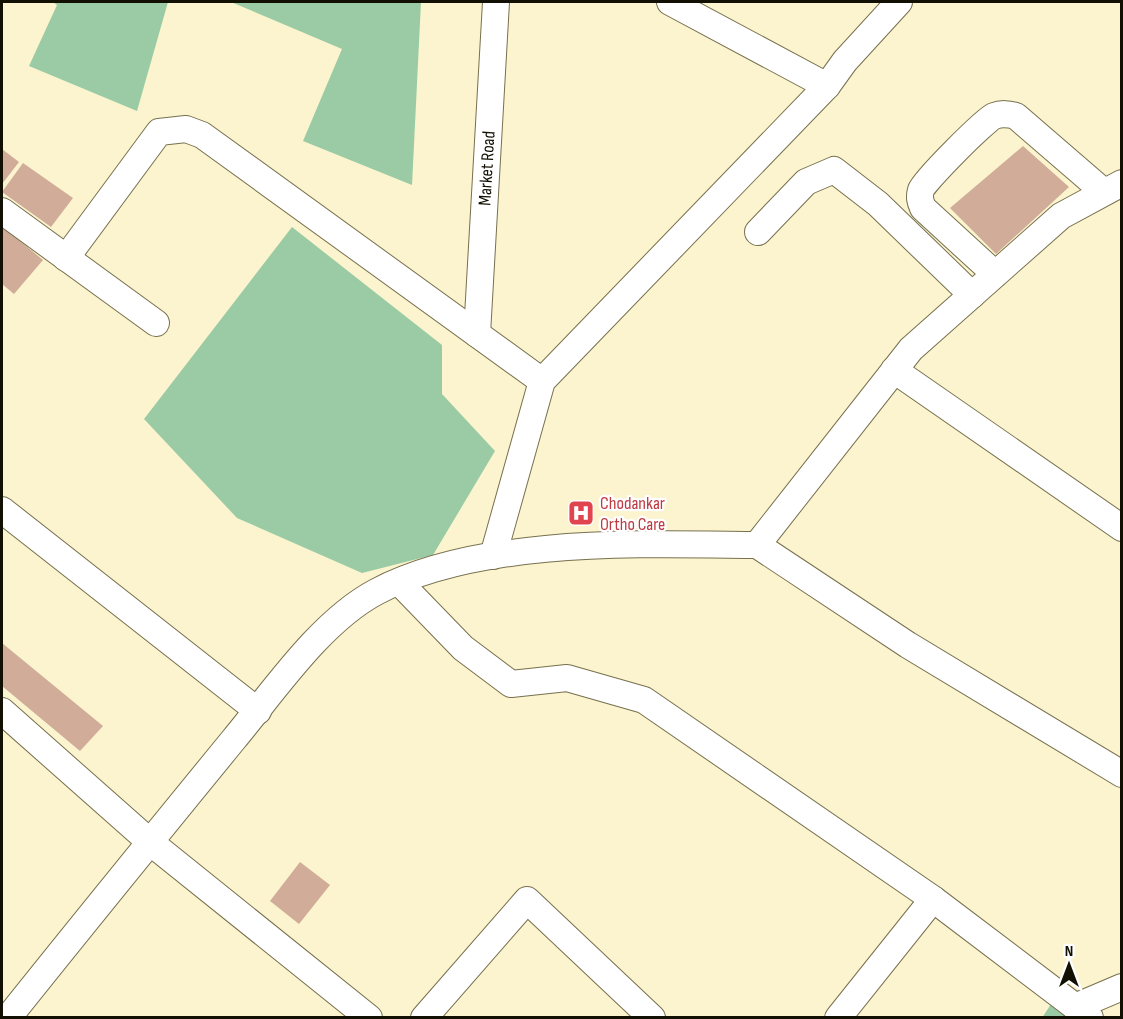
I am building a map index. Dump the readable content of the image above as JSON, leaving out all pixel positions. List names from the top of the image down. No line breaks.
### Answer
{"streets":{"street":["Market Road"]},"places":{"hospital":["Chodankar Ortho Care"]},"north":"top"}
